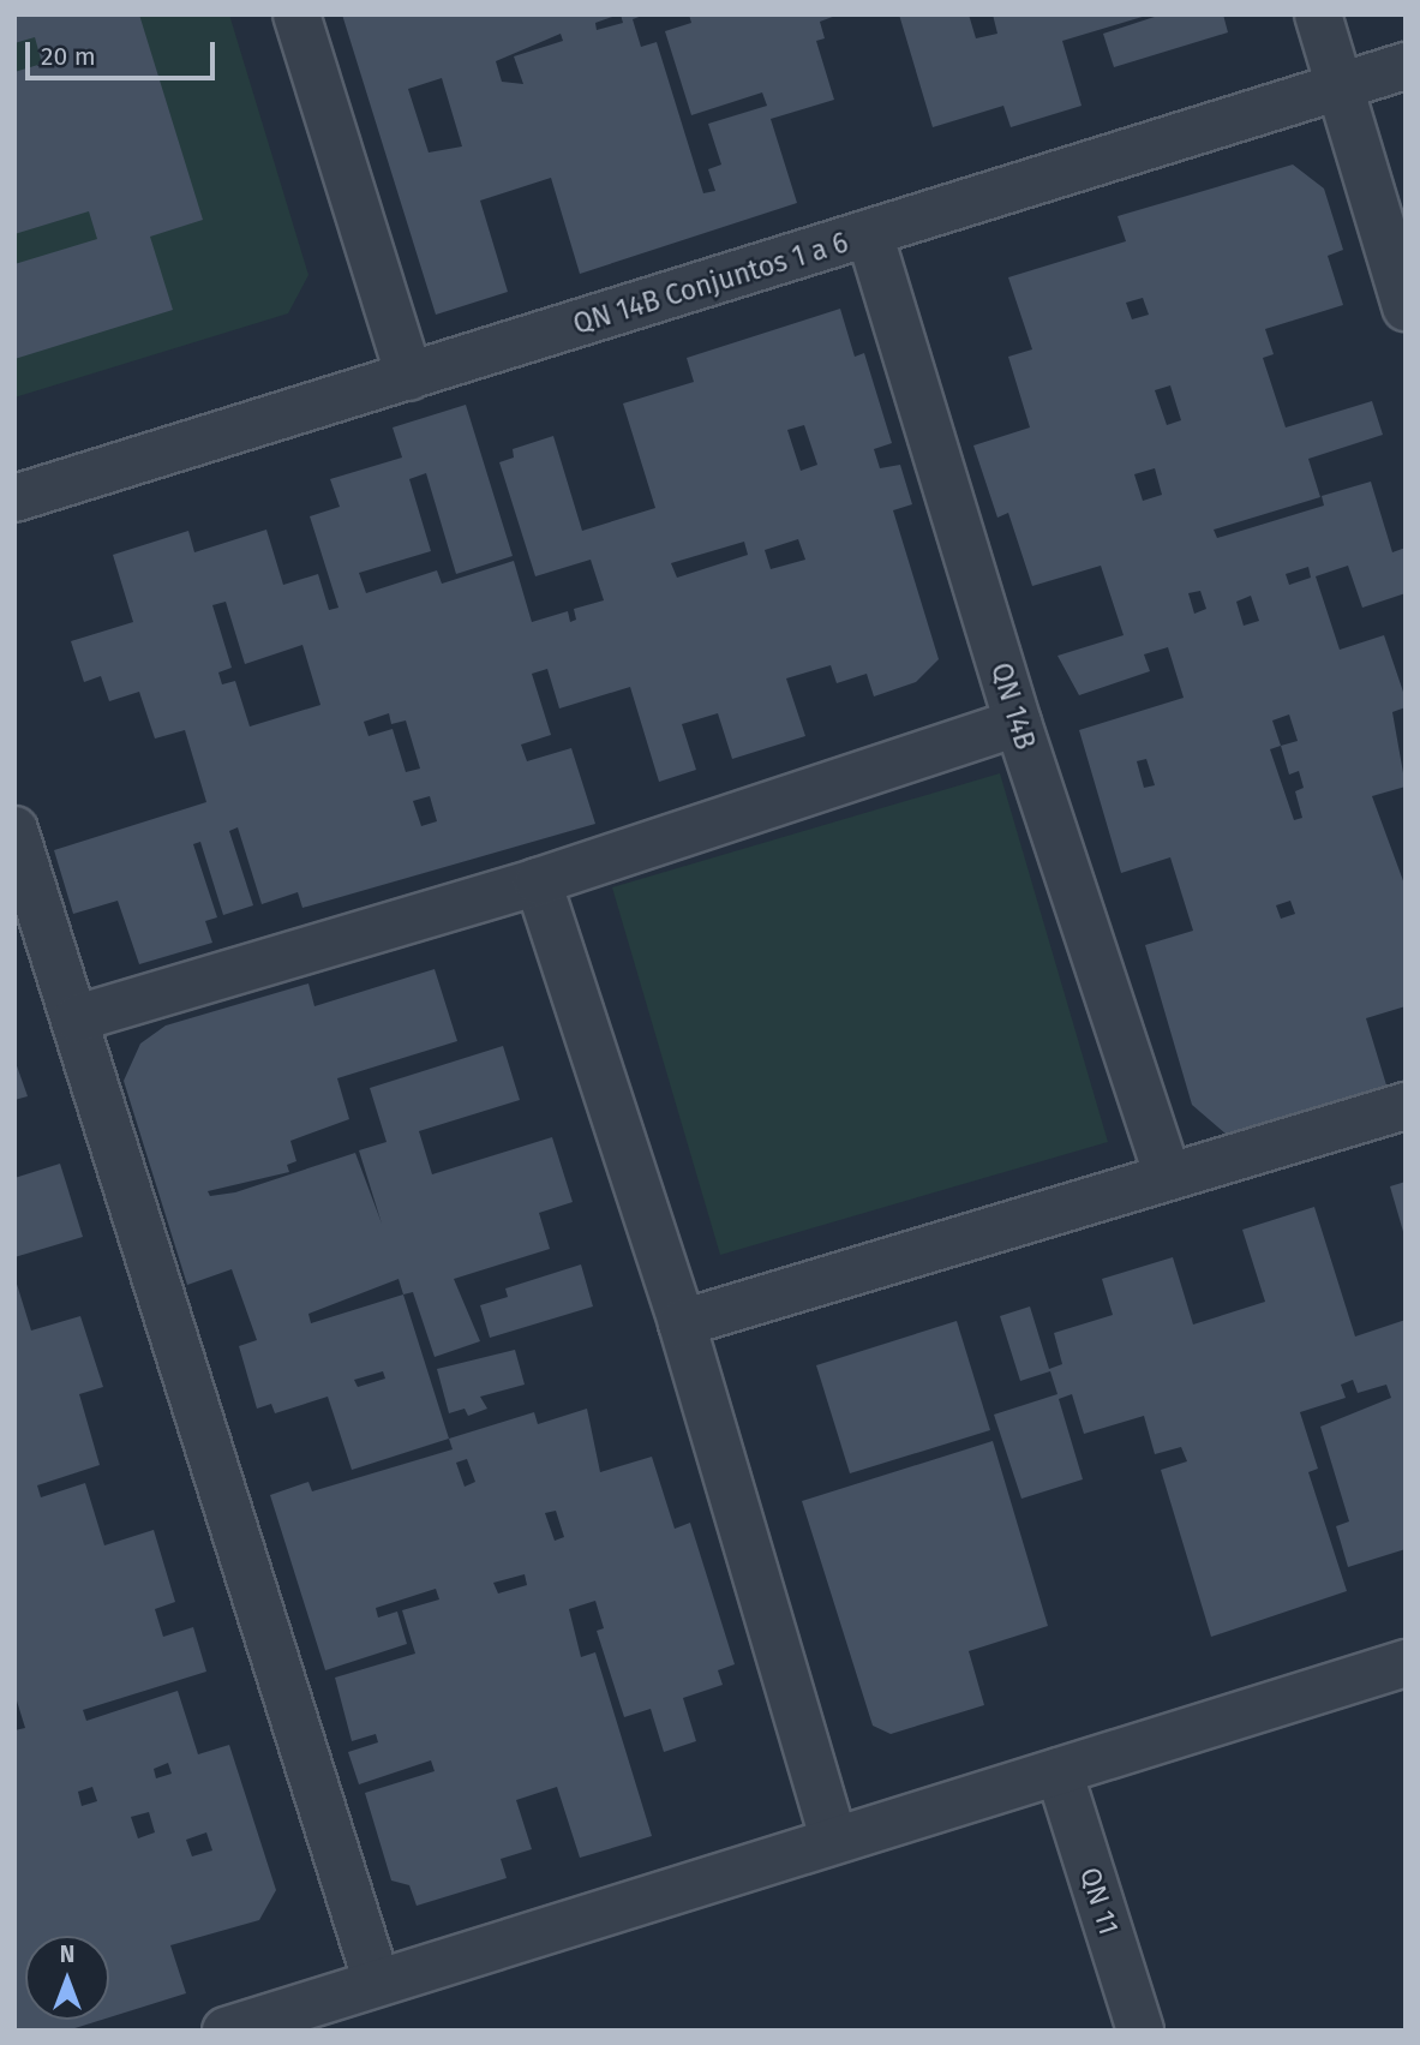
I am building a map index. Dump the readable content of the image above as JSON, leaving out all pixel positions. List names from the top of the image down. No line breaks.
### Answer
{"streets":{"street":["QN 14B Conjuntos 1 a 6","QN 14B","QN 11"]},"crossings":[["QN 14B Conjuntos 1 a 6","QN 14B"]],"scale_bar":"20 m","north":"top"}
